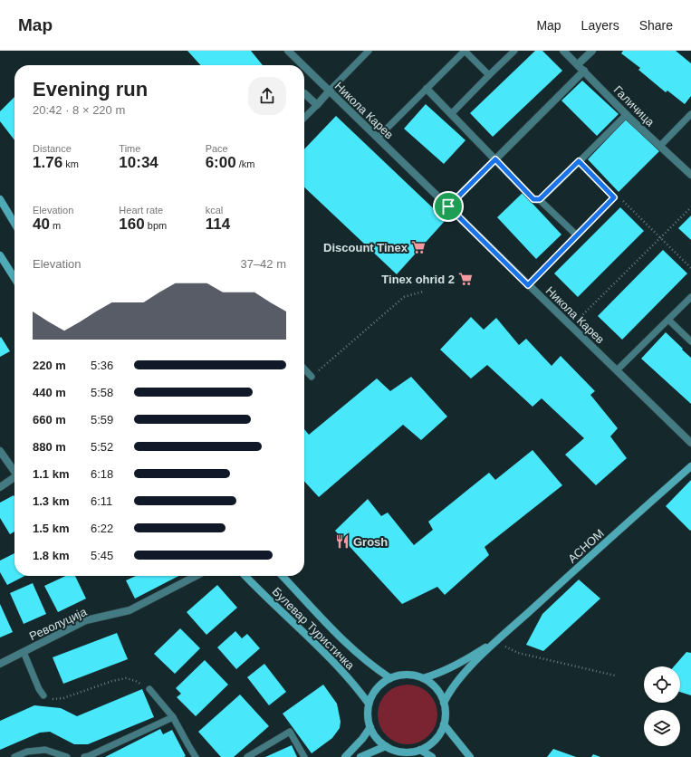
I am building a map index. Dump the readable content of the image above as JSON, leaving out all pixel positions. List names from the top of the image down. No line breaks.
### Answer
{"streets":{"main road":["АСНОМ","Булевар Туристичка"],"street":["Галичица","Никола Карев","Револуција"]},"crossings":[["АСНОМ","Булевар Туристичка"]],"places":{"supermarket":["Discount Tinex","Tinex ohrid 2"],"restaurant":["Grosh"]},"page":{"header":"Map","nav":["Map","Layers","Share"],"heading":["Evening run","20:42 · 8 × 220 m"],"stats":[["Distance","1.76 km"],["Time","10:34"],["Pace","6:00 /km"],["Elevation","40 m"],["Heart rate","160 bpm"],["kcal","114"]],"chart":["Elevation","37–42 m"],"list":[{"name":"220 m","note":"5:36"},{"name":"440 m","note":"5:58"},{"name":"660 m","note":"5:59"},{"name":"880 m","note":"5:52"},{"name":"1.1 km","note":"6:18"},{"name":"1.3 km","note":"6:11"},{"name":"1.5 km","note":"6:22"},{"name":"1.8 km","note":"5:45"}]}}
